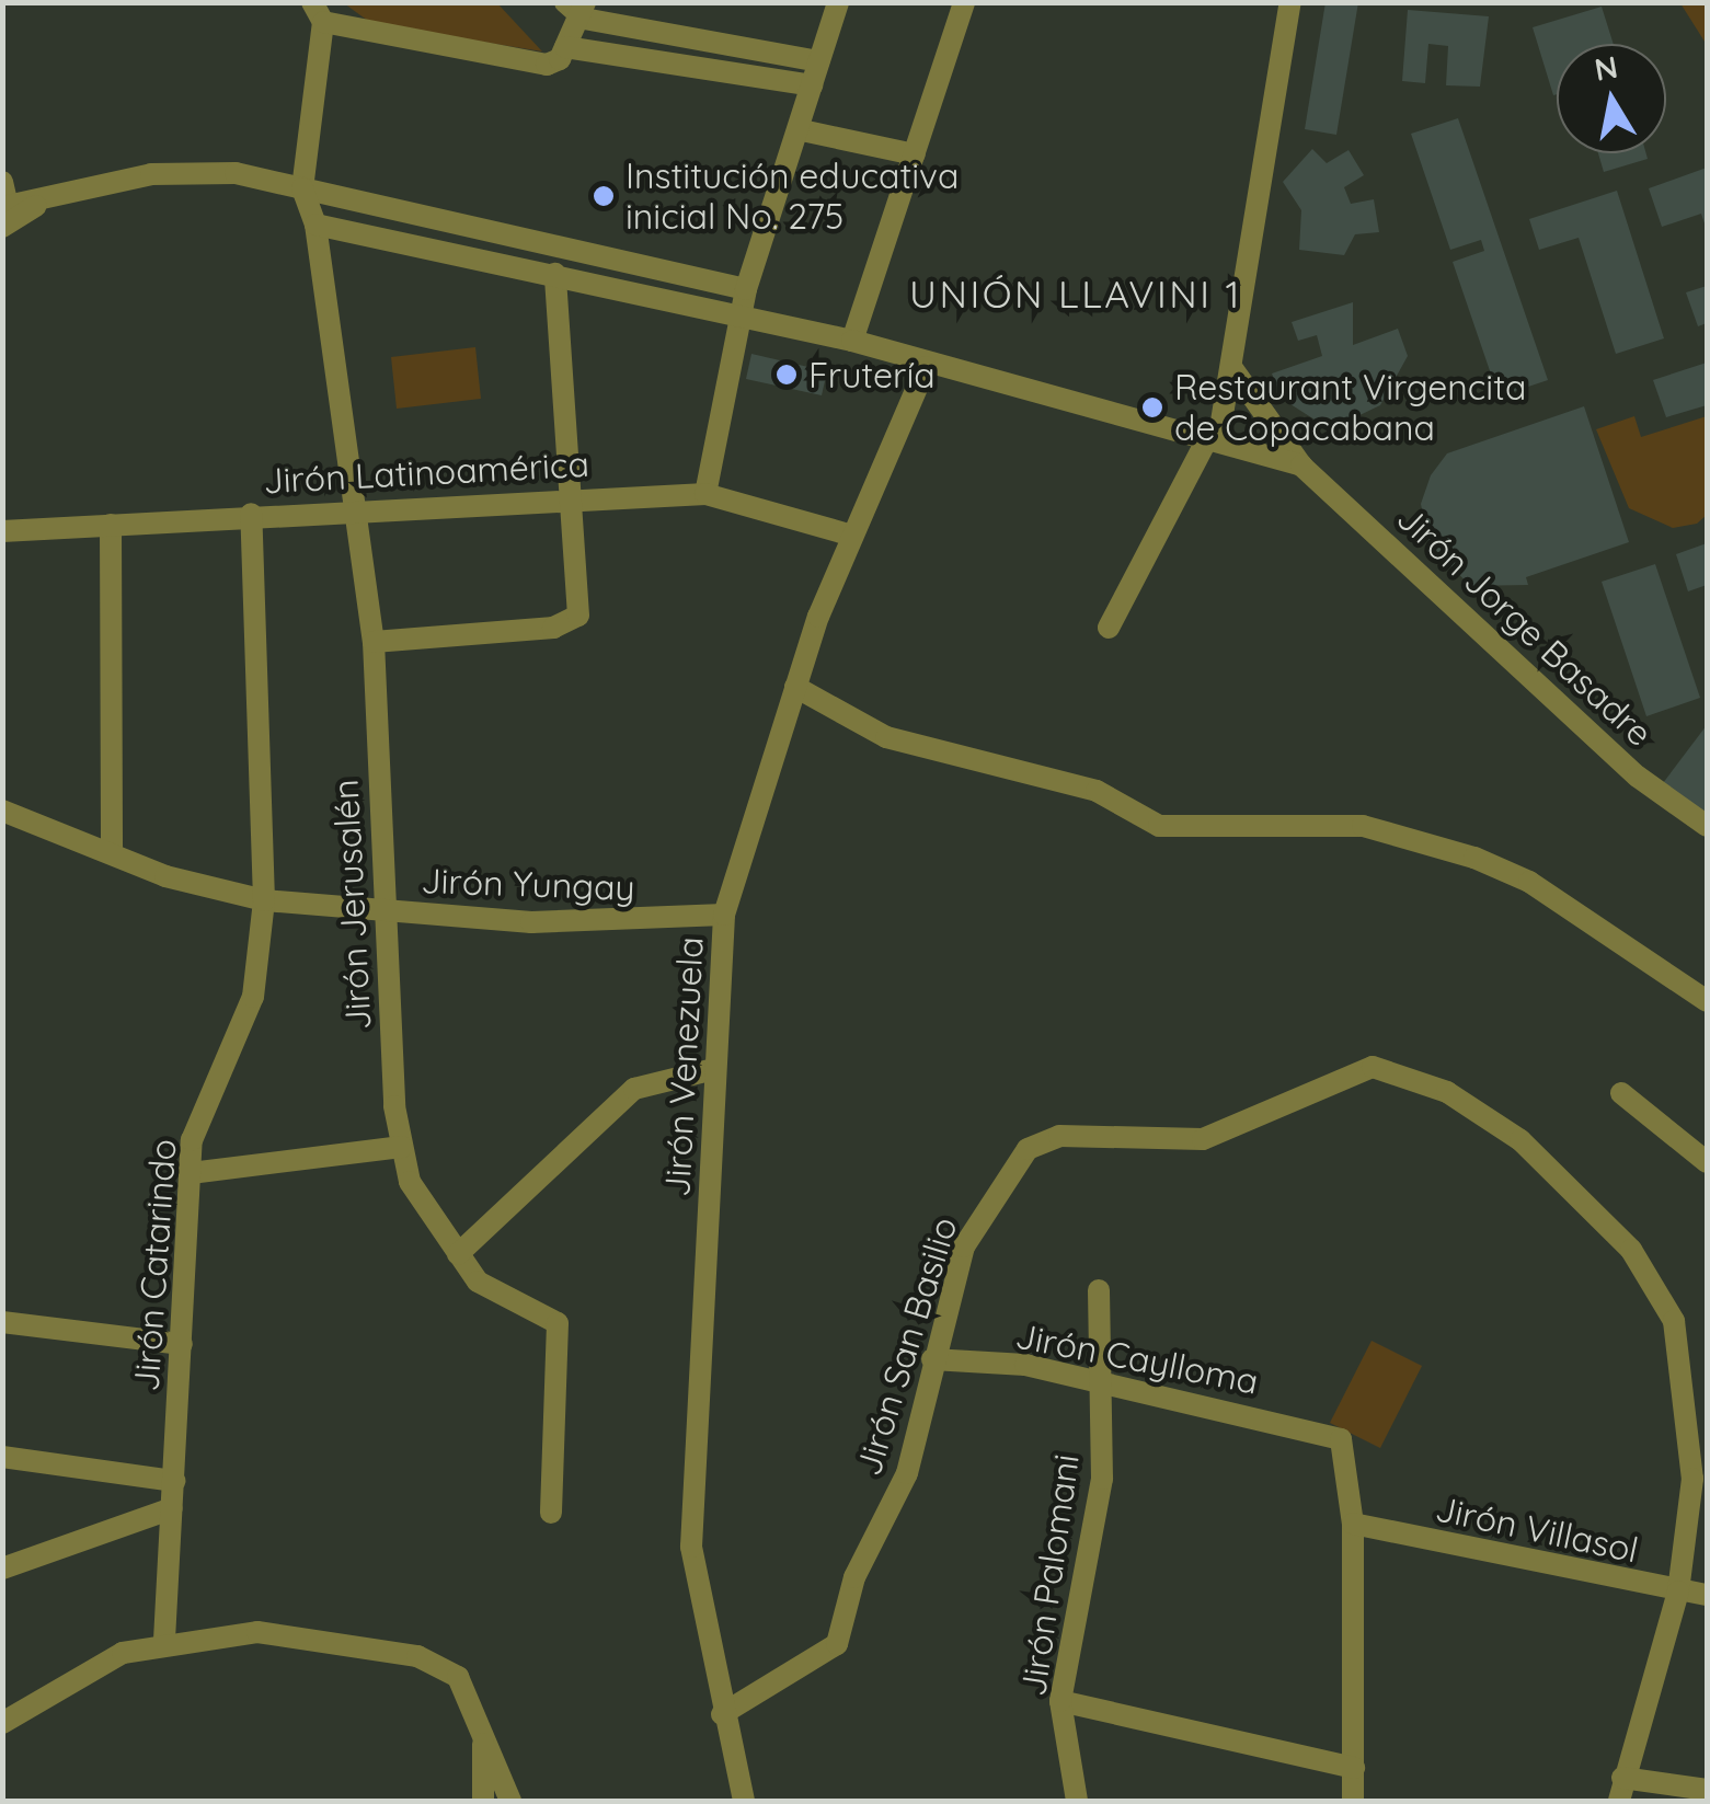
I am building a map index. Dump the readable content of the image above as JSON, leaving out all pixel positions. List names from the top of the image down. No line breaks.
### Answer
{"streets":{"street":["Jirón Latinoamérica","Jirón Jorge Basadre","Jirón Yungay","Jirón Jerusalén","Jirón Venezuela","Jirón Catarindo","Jirón San Basilio","Jirón Caylloma","Jirón Villasol","Jirón Palomani"]},"crossings":[["Jirón Latinoamérica","Jirón Jerusalén"],["Jirón Latinoamérica","Jirón Venezuela"],["Jirón Latinoamérica","Jirón Catarindo"],["Jirón Yungay","Jirón Jerusalén"],["Jirón Yungay","Jirón Venezuela"],["Jirón Yungay","Jirón Catarindo"],["Jirón Venezuela","Jirón San Basilio"],["Jirón San Basilio","Jirón Caylloma"],["Jirón San Basilio","Jirón Villasol"],["Jirón Caylloma","Jirón Villasol"],["Jirón Caylloma","Jirón Palomani"]],"districts":["UNIÓN LLAVINI 1"],"places":["Institución educativa inicial No. 275","Frutería","Restaurant Virgencita de Copacabana"],"north":"top"}
